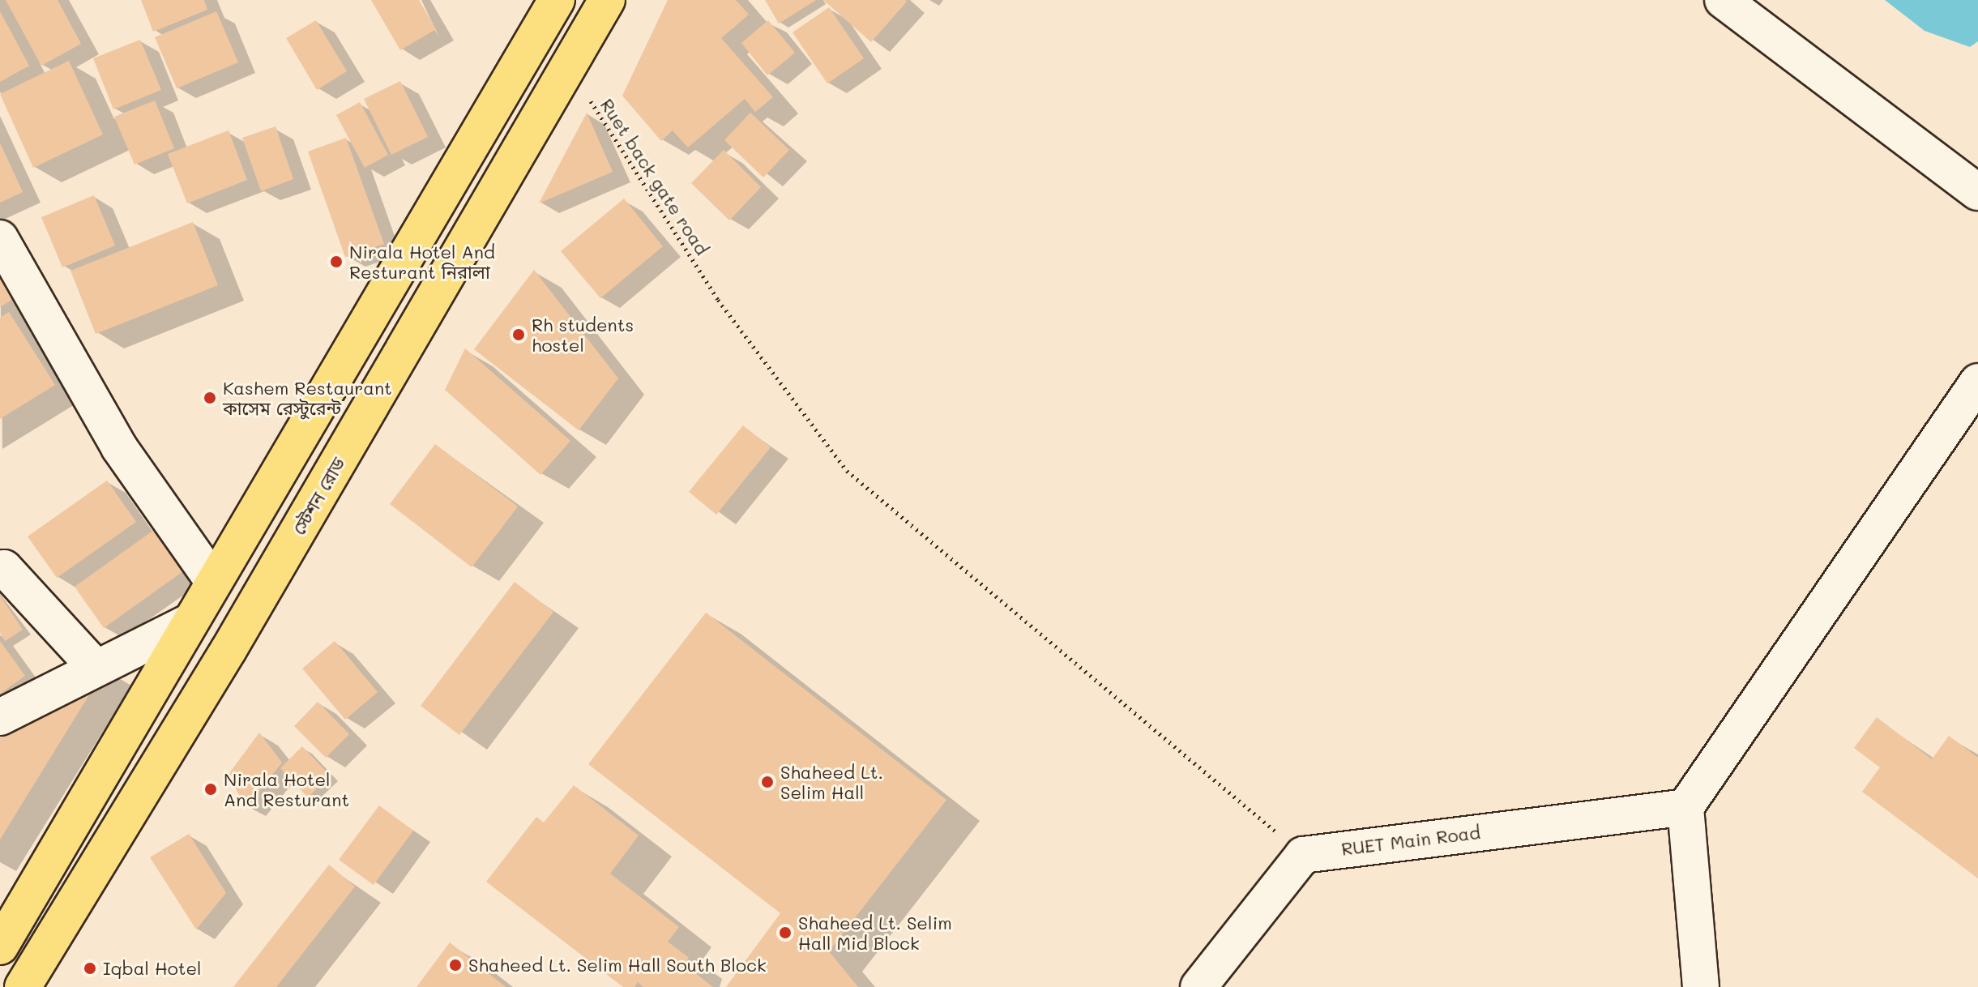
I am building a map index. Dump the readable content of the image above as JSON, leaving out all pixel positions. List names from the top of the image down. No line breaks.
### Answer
{"streets":{"main road":["স্টেশন রোড"],"street":["RUET Main Road"],"path":["Ruet back gate road"]},"crossings":[["Ruet back gate road","স্টেশন রোড"],["Ruet back gate road","RUET Main Road"]],"places":["Nirala Hotel And Resturant নিরালা","Rh students hostel","Kashem Restaurant কাসেম রেস্টুরেন্ট","Shaheed Lt. Selim Hall","Nirala Hotel And Resturant","Shaheed Lt. Selim Hall Mid Block","Shaheed Lt. Selim Hall South Block","Iqbal Hotel"]}
